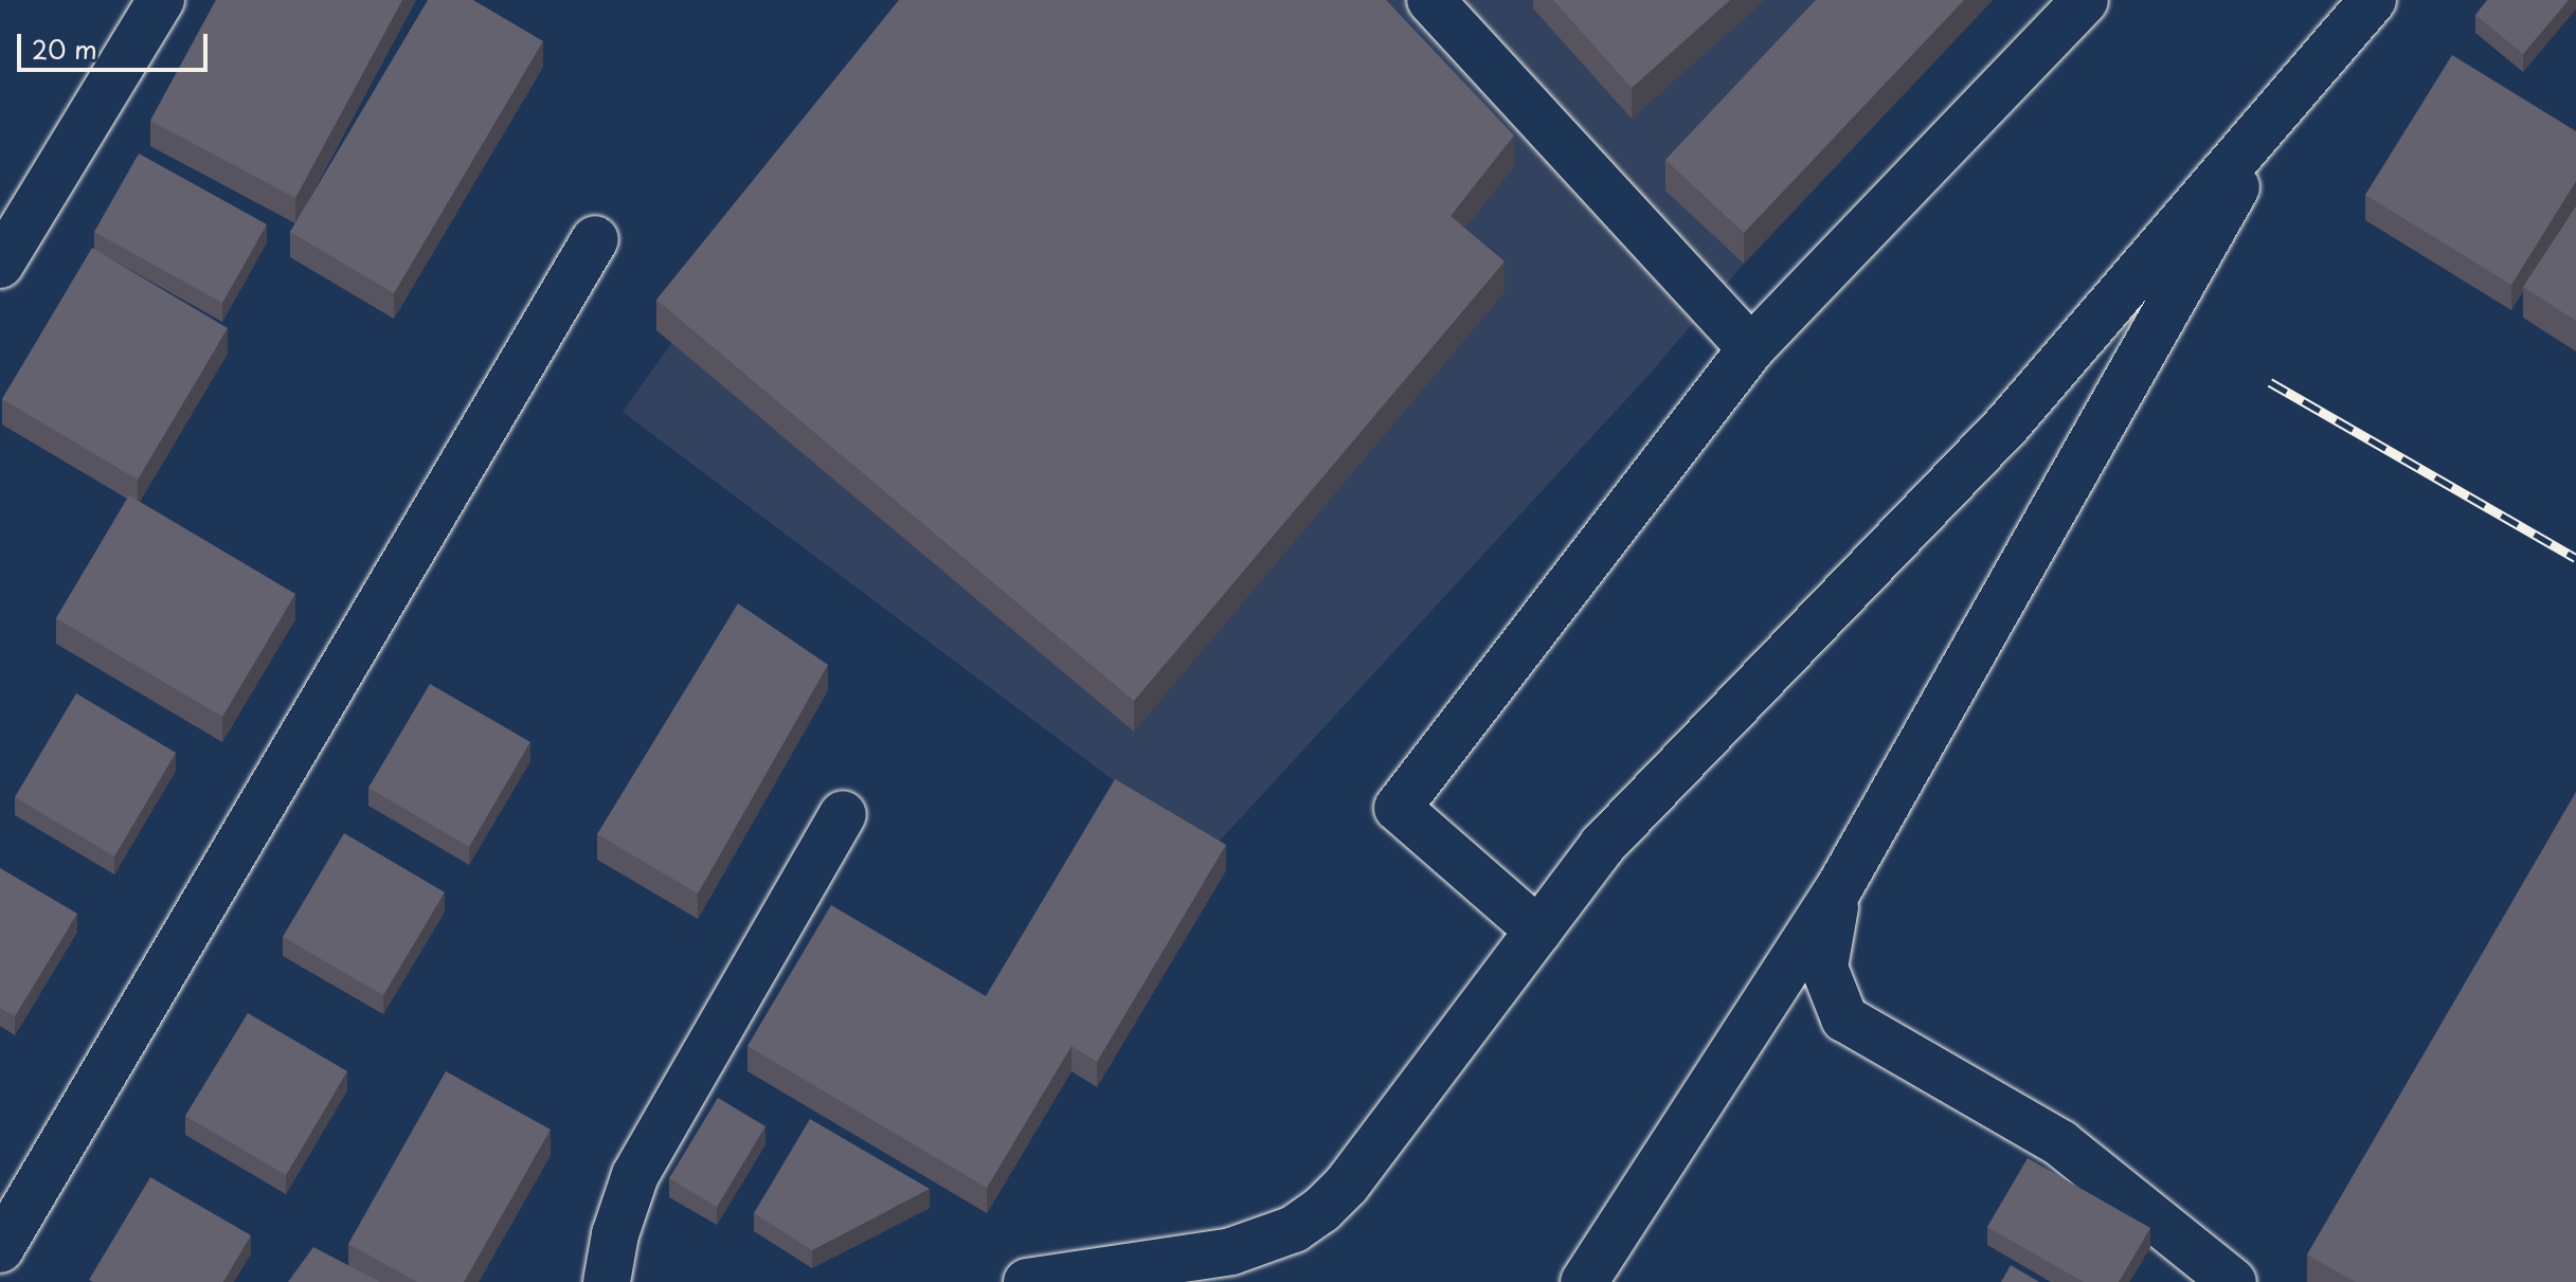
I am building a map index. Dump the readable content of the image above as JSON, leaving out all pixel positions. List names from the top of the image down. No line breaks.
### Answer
{"scale_bar":"20 m"}
